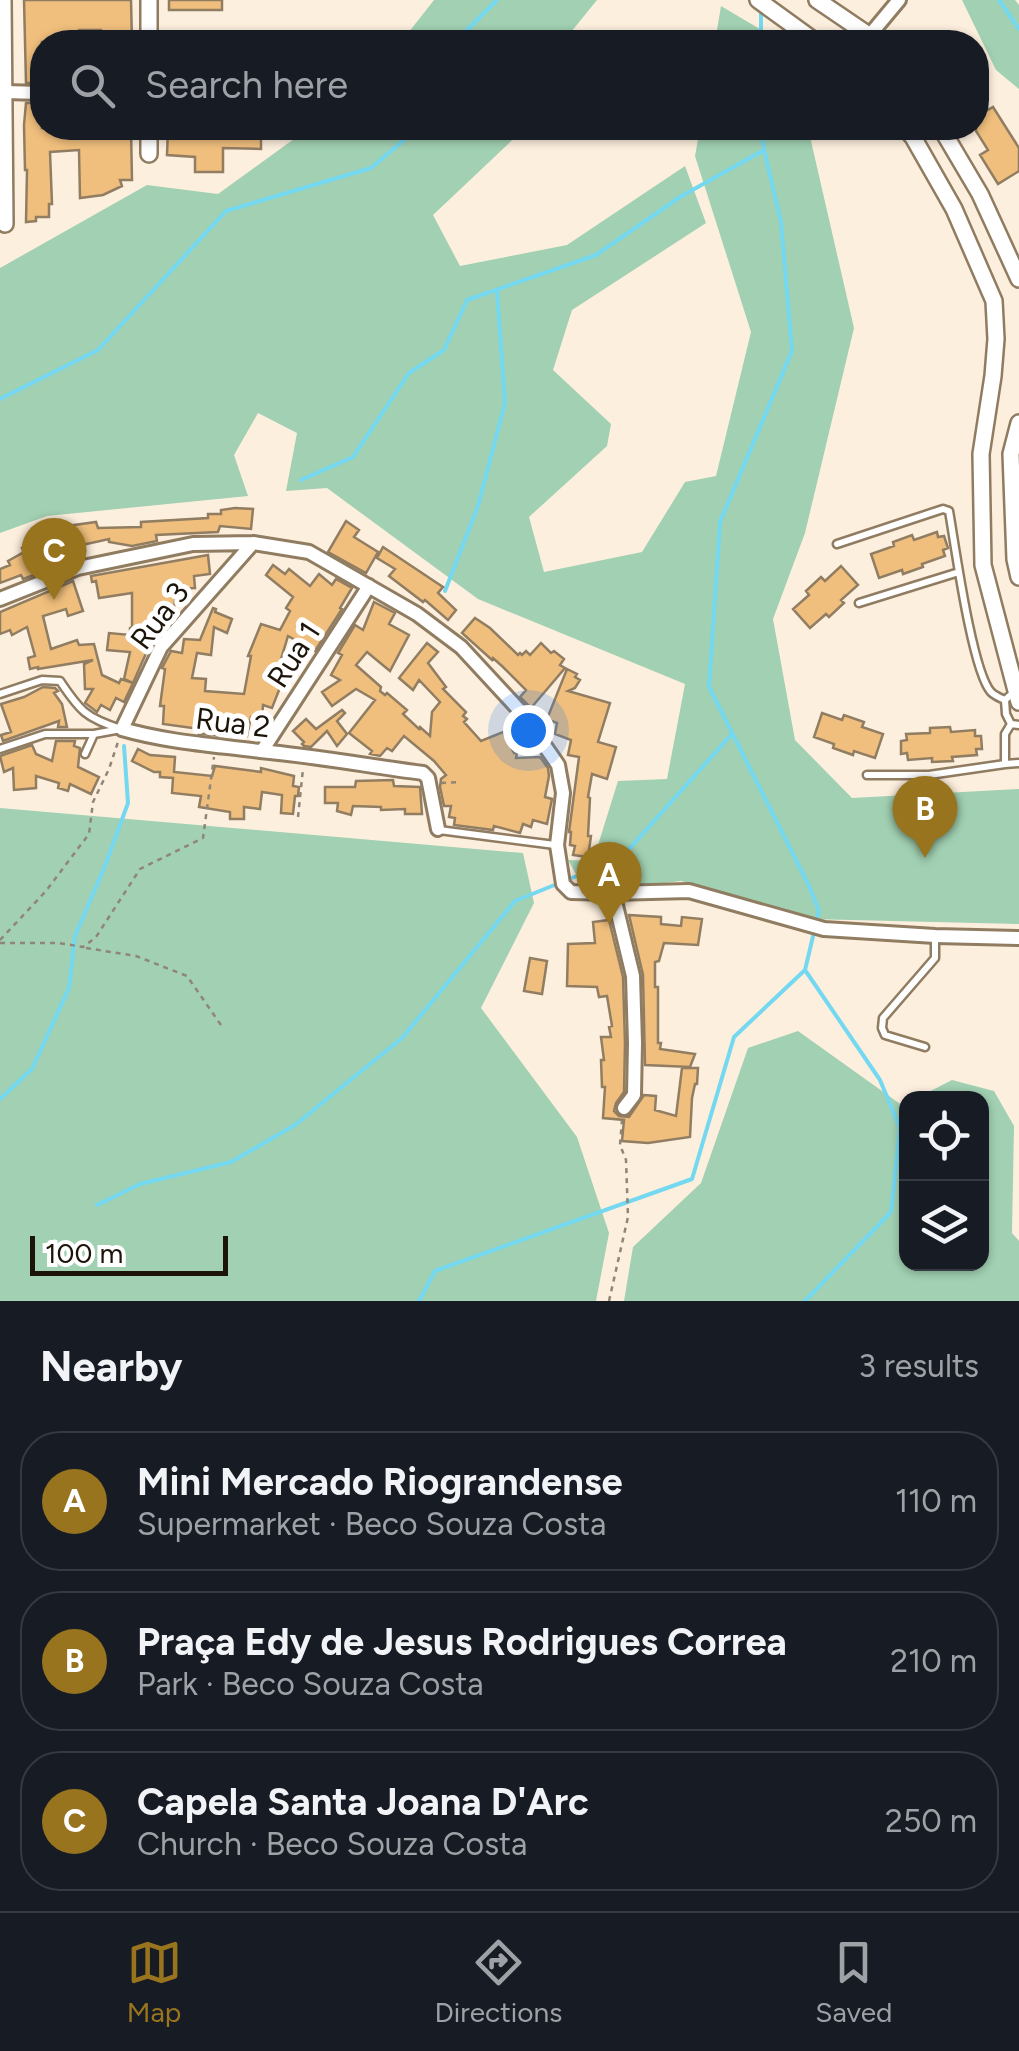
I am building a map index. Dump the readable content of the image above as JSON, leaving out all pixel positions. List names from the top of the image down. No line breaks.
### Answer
{"streets":{"street":["Rua 3","Rua 1","Rua 2"]},"crossings":[["Rua 3","Rua 2"],["Rua 1","Rua 2"]],"scale_bar":"100 m","page":{"search":"Search here","pins":["C","B","A"],"scale":"100 m","heading":["Nearby","3 results"],"list":[{"mark":"A","name":"Mini Mercado Riograndense","note":"Supermarket · Beco Souza Costa","value":"110 m"},{"mark":"B","name":"Praça Edy de Jesus Rodrigues Correa","note":"Park · Beco Souza Costa","value":"210 m"},{"mark":"C","name":"Capela Santa Joana D'Arc","note":"Church · Beco Souza Costa","value":"250 m"}],"nav":["Map","Directions","Saved"]}}
